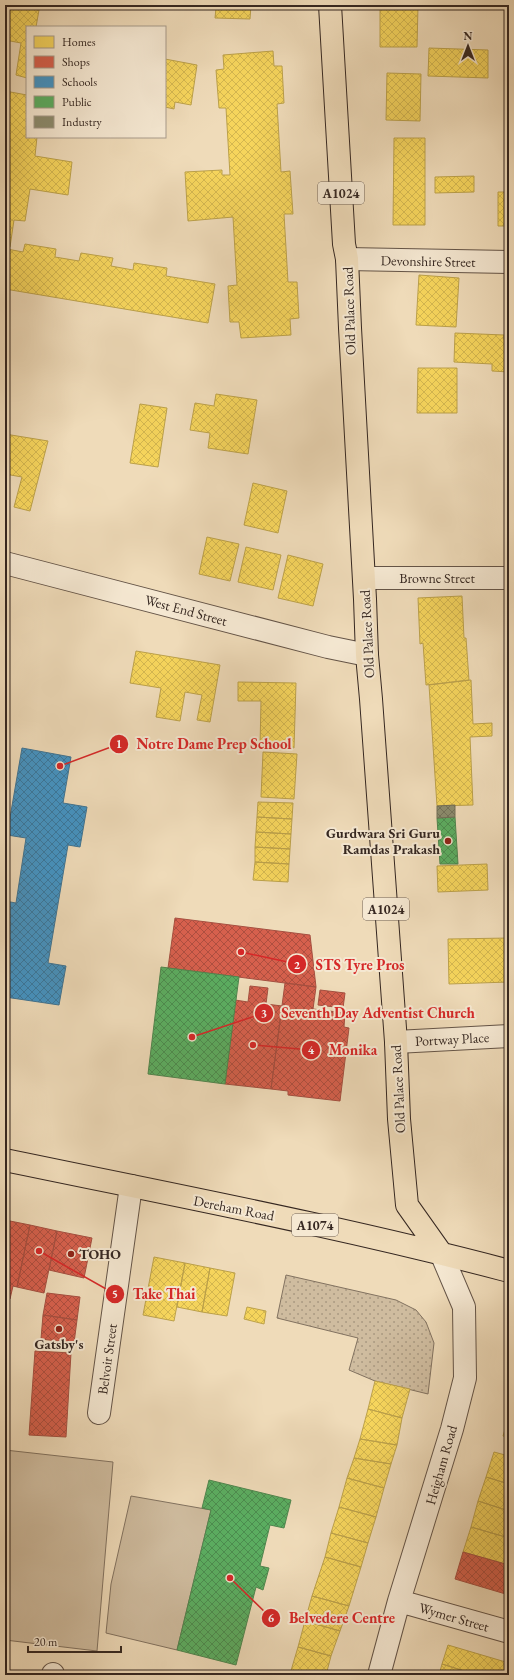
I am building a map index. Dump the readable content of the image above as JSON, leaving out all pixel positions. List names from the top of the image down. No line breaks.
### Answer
{"streets":{"main road":["A1024","Old Palace Road","Dereham Road","A1074"],"street":["Devonshire Street","Browne Street","West End Street","Portway Place","Belvoir Street","Heigham Road","Wymer Street"]},"crossings":[["Devonshire Street","Old Palace Road"],["Old Palace Road","Browne Street"],["Old Palace Road","West End Street"],["Old Palace Road","Portway Place"],["Old Palace Road","Dereham Road"],["Old Palace Road","Heigham Road"],["Dereham Road","Belvoir Street"],["Dereham Road","Heigham Road"],["Heigham Road","Wymer Street"]],"places":["Notre Dame Prep School","Gurdwara Sri Guru Ramdas Prakash","STS Tyre Pros","Seventh Day Adventist Church","Monika","Take Thai","TOHO","Gatsby's","Belvedere Centre"],"legend":["Homes","Shops","Schools","Public","Industry"],"scale_bar":"20 m","north":"top"}
